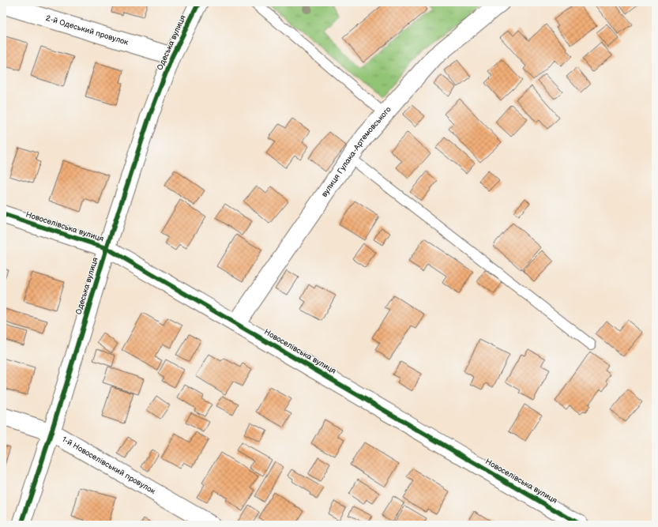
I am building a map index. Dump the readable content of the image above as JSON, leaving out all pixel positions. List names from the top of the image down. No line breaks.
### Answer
{"streets":{"street":["2-й Одеський провулок","Одеська вулиця","вулиця Гулака-Артемовського","Новоселівська вулиця","1-й Новоселівський провулок"]},"crossings":[["2-й Одеський провулок","Одеська вулиця"],["Одеська вулиця","Новоселівська вулиця"],["Одеська вулиця","1-й Новоселівський провулок"],["вулиця Гулака-Артемовського","Новоселівська вулиця"]]}
